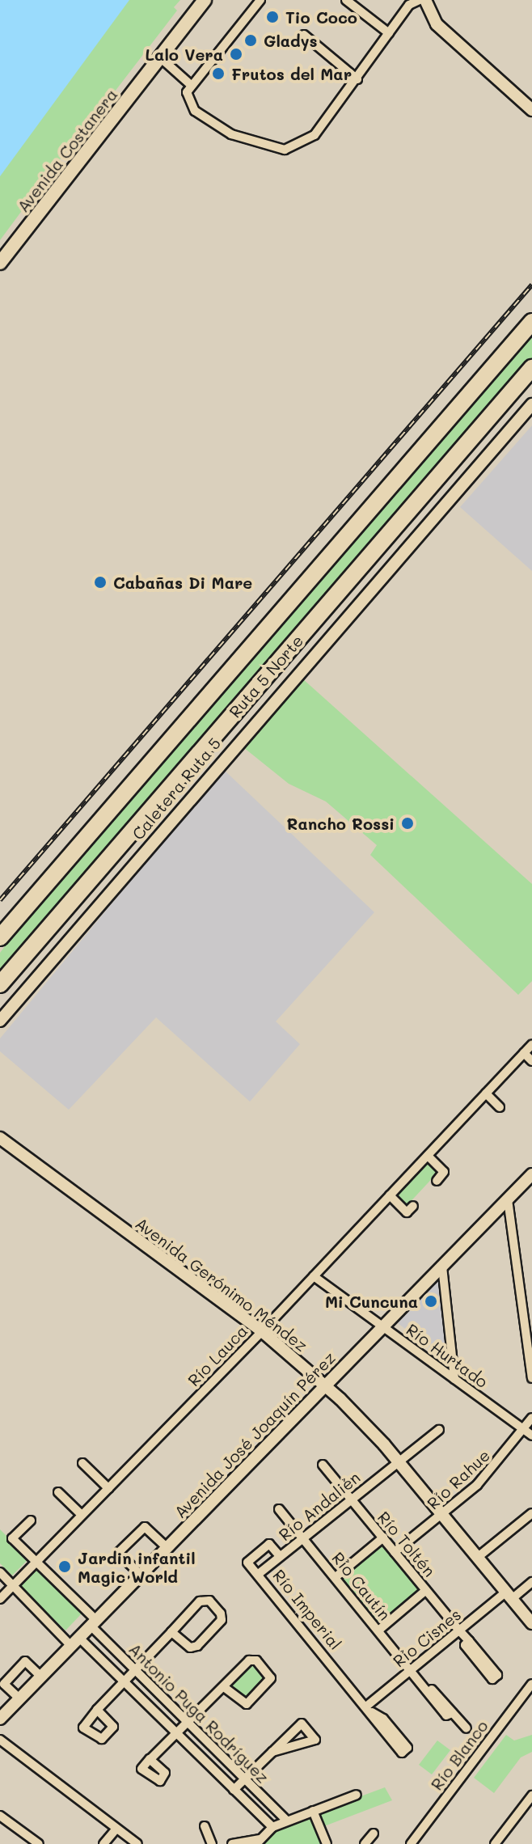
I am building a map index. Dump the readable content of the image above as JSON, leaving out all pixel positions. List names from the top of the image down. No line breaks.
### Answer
{"streets":{"highway":["Ruta 5 Norte"],"main road":["Avenida Costanera"],"street":["Caletera Ruta 5","Avenida Gerónimo Méndez","Río Lauca","Río Hurtado","Avenida José Joaquín Pérez","Río Rahue","Río Andalién","Río Toltén","Río Cautín","Río Imperial","Río Cisnes","Antonio Puga Rodríguez","Río Blanco"]},"crossings":[["Avenida Gerónimo Méndez","Río Lauca"],["Avenida Gerónimo Méndez","Avenida José Joaquín Pérez"],["Avenida Gerónimo Méndez","Río Rahue"],["Avenida Gerónimo Méndez","Río Andalién"],["Avenida Gerónimo Méndez","Río Cisnes"],["Río Lauca","Río Hurtado"],["Río Lauca","Antonio Puga Rodríguez"],["Río Hurtado","Avenida José Joaquín Pérez"],["Río Hurtado","Río Rahue"],["Avenida José Joaquín Pérez","Antonio Puga Rodríguez"],["Río Rahue","Río Toltén"],["Río Andalién","Río Toltén"],["Río Andalién","Río Cautín"],["Río Andalién","Río Imperial"],["Río Toltén","Río Cisnes"],["Río Cautín","Río Cisnes"],["Río Imperial","Río Cisnes"]],"places":["Tio Coco","Gladys","Lalo Vera","Frutos del Mar","Cabañas Di Mare","Rancho Rossi","Mi Cuncuna","Jardin infantil Magic World"]}
